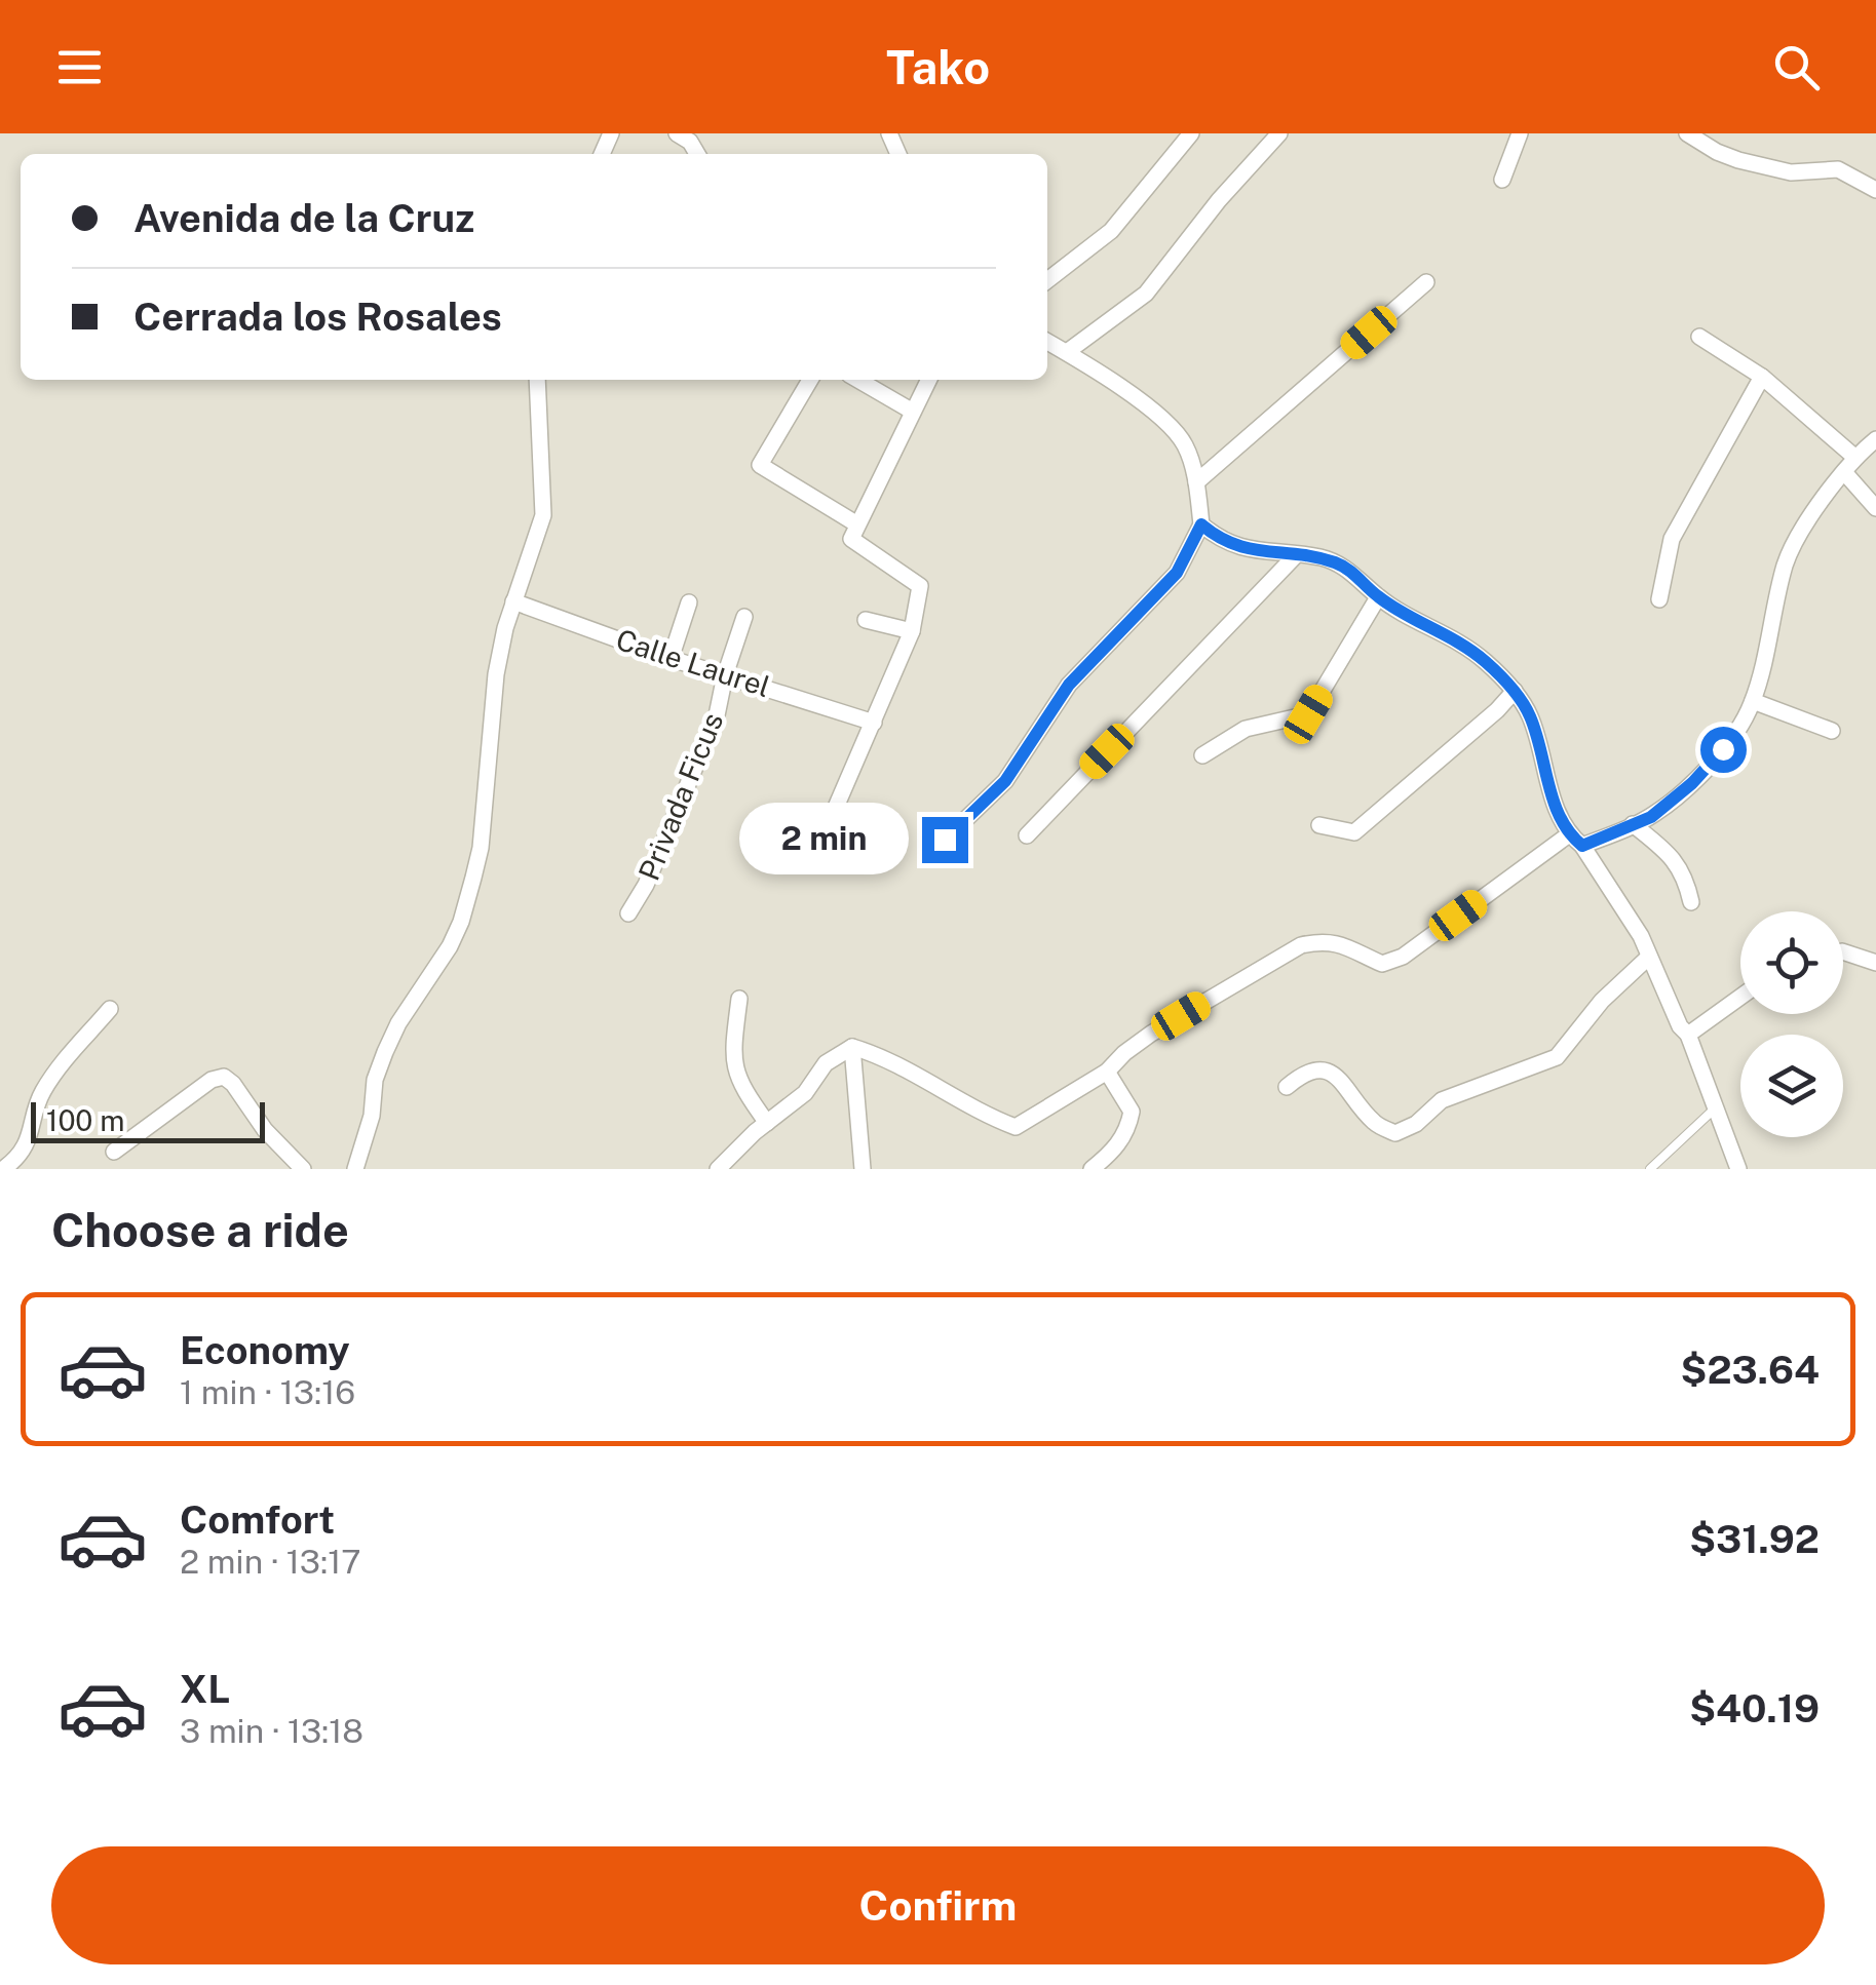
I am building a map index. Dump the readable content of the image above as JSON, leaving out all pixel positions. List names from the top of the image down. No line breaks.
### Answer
{"streets":{"street":["Calle Laurel","Privada Ficus"]},"crossings":[["Calle Laurel","Privada Ficus"]],"scale_bar":"100 m","page":{"header":"Tako","banner":["Avenida de la Cruz","Cerrada los Rosales"],"bubble":"2 min","scale":"100 m","heading":"Choose a ride","list":[{"name":"Economy","note":"1 min · 13:16","value":"$23.64"},{"name":"Comfort","note":"2 min · 13:17","value":"$31.92"},{"name":"XL","note":"3 min · 13:18","value":"$40.19"}],"buttons":"Confirm"}}
